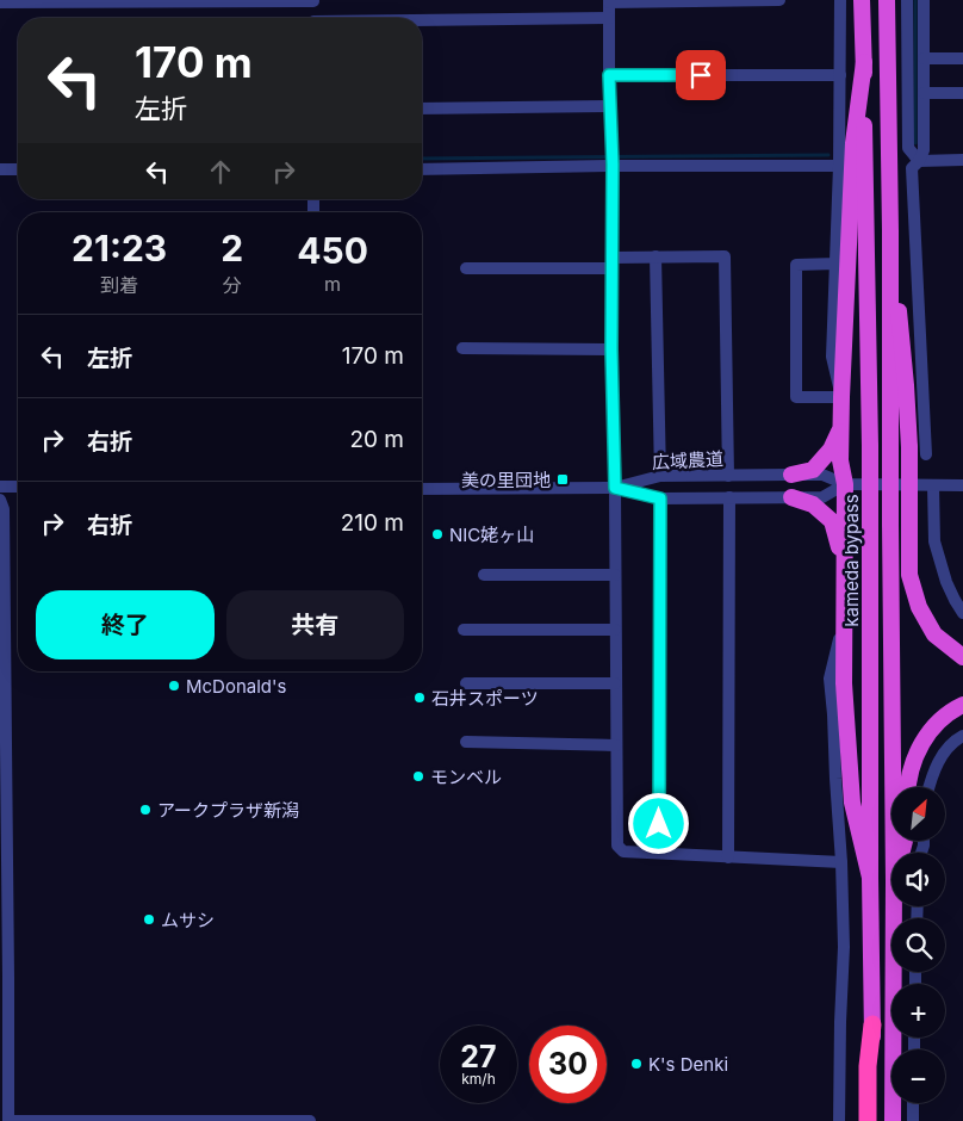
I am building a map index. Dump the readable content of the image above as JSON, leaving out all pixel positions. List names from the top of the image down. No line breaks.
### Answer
{"streets":{"highway":["kameda bypass"],"street":["広域農道"]},"places":{"transit":["美の里団地"],"other":["NIC姥ヶ山","McDonald's","石井スポーツ","モンベル","アークプラザ新潟","ムサシ","K's Denki"]},"north":"top right","page":{"turn":["170 m","左折"],"eta":["21:23","到着","2","分","450","m"],"list":[{"name":"左折","value":"170 m"},{"name":"右折","value":"20 m"},{"name":"右折","value":"210 m"}],"buttons":["終了","共有"],"map_buttons":["+","−"],"speed":"27 km/h","limit":"30"}}
